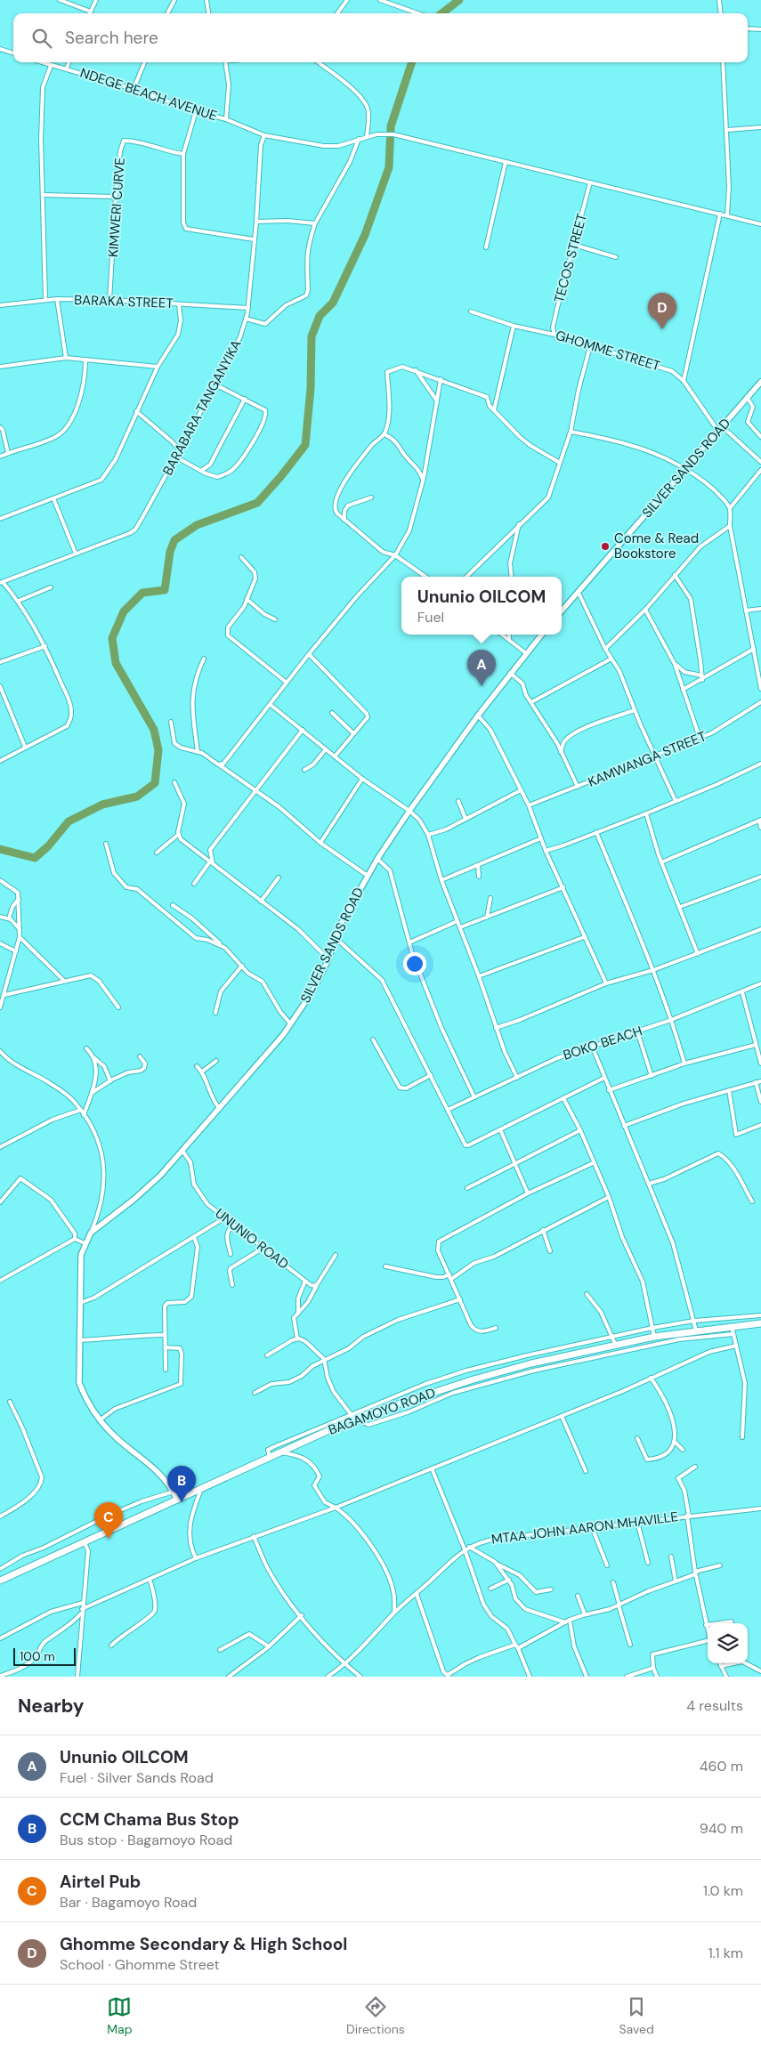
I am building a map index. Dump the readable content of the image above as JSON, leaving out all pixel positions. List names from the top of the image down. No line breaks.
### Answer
{"streets":{"highway":["BAGAMOYO ROAD"],"street":["NDEGE BEACH AVENUE","KIMWERI CURVE","TECOS STREET","BARAKA STREET","GHOMME STREET","BARABARA TANGANYIKA","SILVER SANDS ROAD","KAMWANGA STREET","BOKO BEACH","UNUNIO ROAD","MTAA JOHN AARON MHAVILLE"]},"crossings":[["NDEGE BEACH AVENUE","TECOS STREET"],["NDEGE BEACH AVENUE","BARABARA TANGANYIKA"],["KIMWERI CURVE","BARAKA STREET"],["TECOS STREET","GHOMME STREET"],["BARAKA STREET","BARABARA TANGANYIKA"],["GHOMME STREET","SILVER SANDS ROAD"],["SILVER SANDS ROAD","UNUNIO ROAD"]],"places":["Come & Read Bookstore"],"scale_bar":"100 m","page":{"search":"Search here","pins":["D","A","B","C"],"popup":["Ununio OILCOM","Fuel"],"scale":"100 m","heading":["Nearby","4 results"],"list":[{"mark":"A","name":"Ununio OILCOM","note":"Fuel · Silver Sands Road","value":"460 m"},{"mark":"B","name":"CCM Chama Bus Stop","note":"Bus stop · Bagamoyo Road","value":"940 m"},{"mark":"C","name":"Airtel Pub","note":"Bar · Bagamoyo Road","value":"1.0 km"},{"mark":"D","name":"Ghomme Secondary & High School","note":"School · Ghomme Street","value":"1.1 km"}],"nav":["Map","Directions","Saved"]}}
